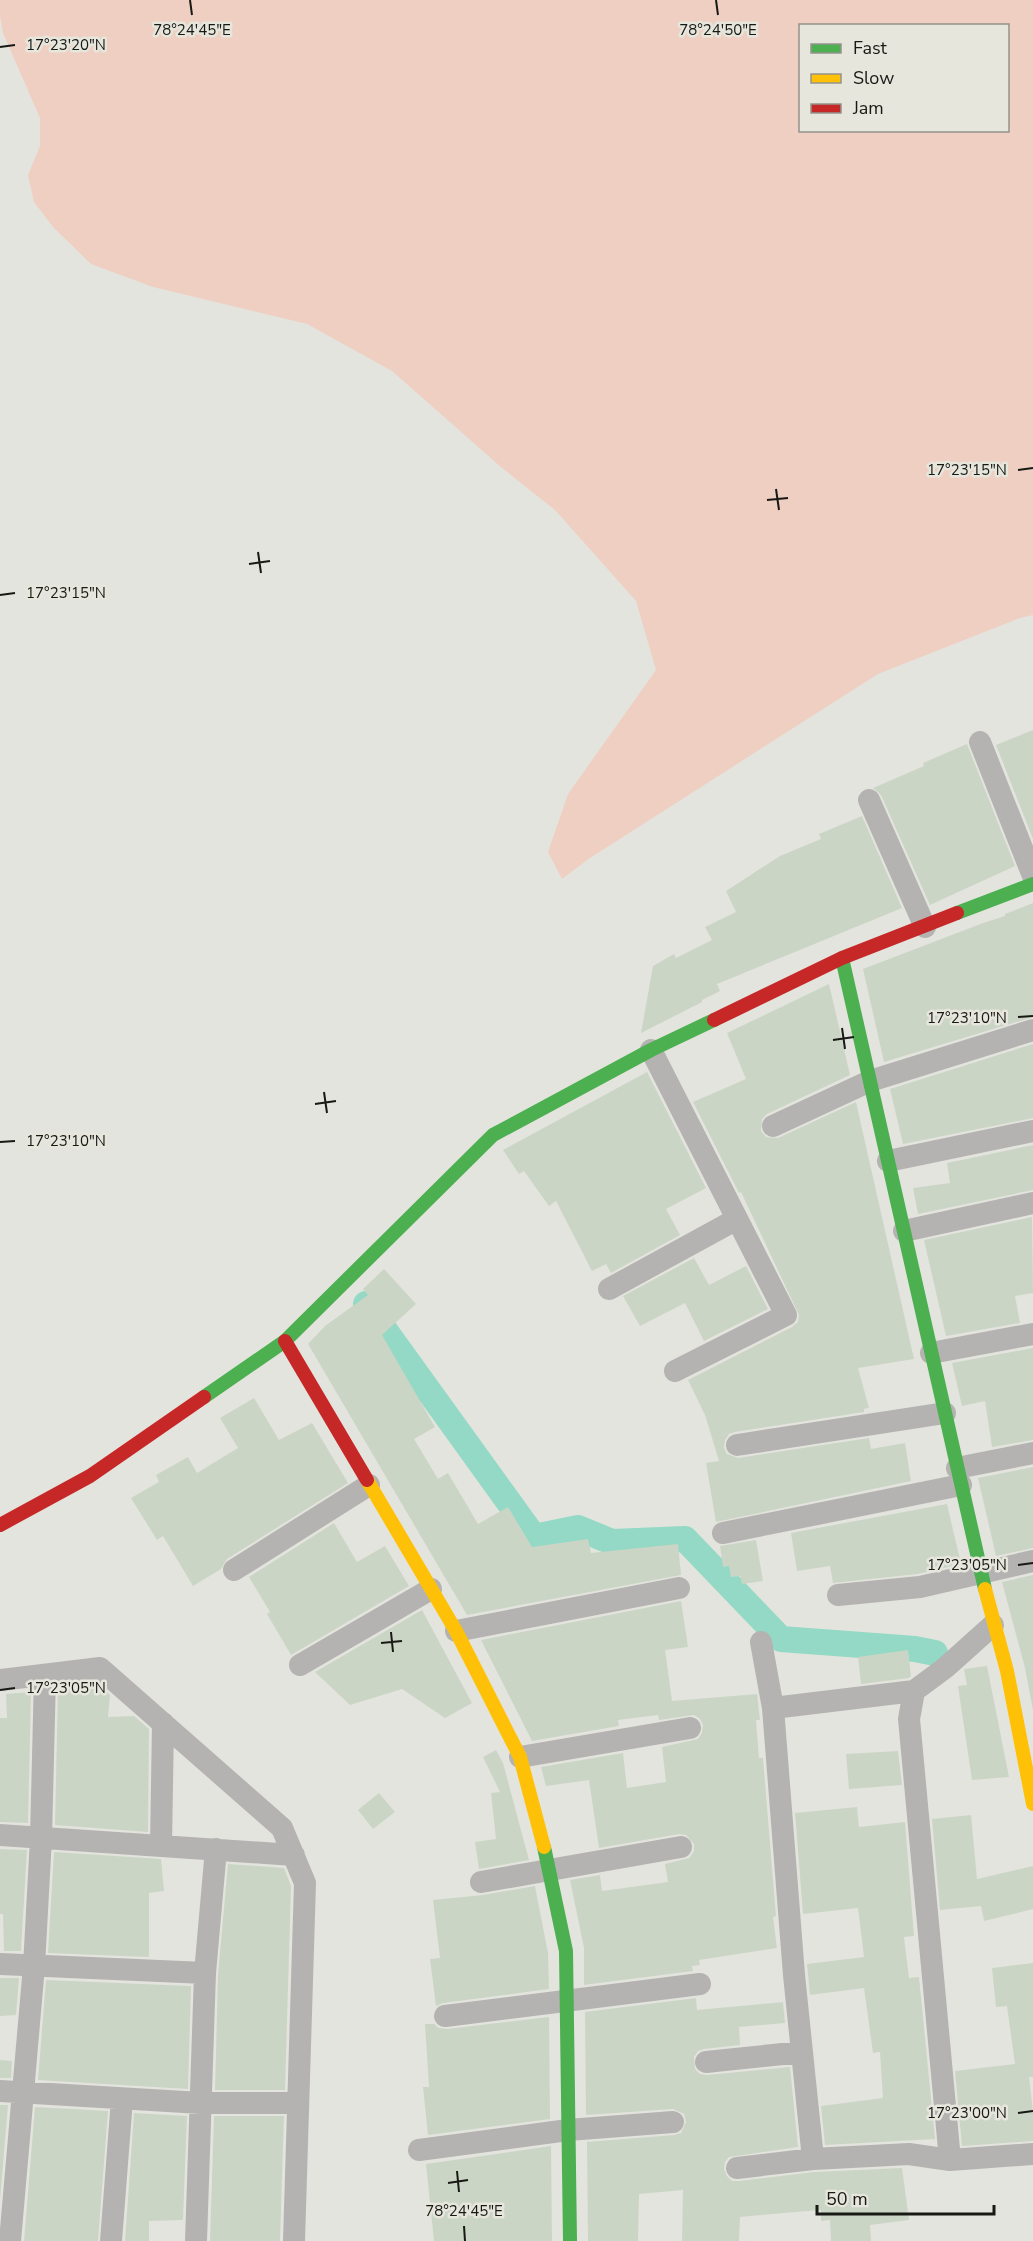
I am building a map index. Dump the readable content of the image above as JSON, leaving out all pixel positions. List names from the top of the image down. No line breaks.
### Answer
{"legend":["Fast","Slow","Jam"],"scale_bar":"50 m","coordinates":["78°24'45\"E","78°24'50\"E","17°23'20\"N","17°23'15\"N","17°23'10\"N","17°23'05\"N","17°23'00\"N"]}
